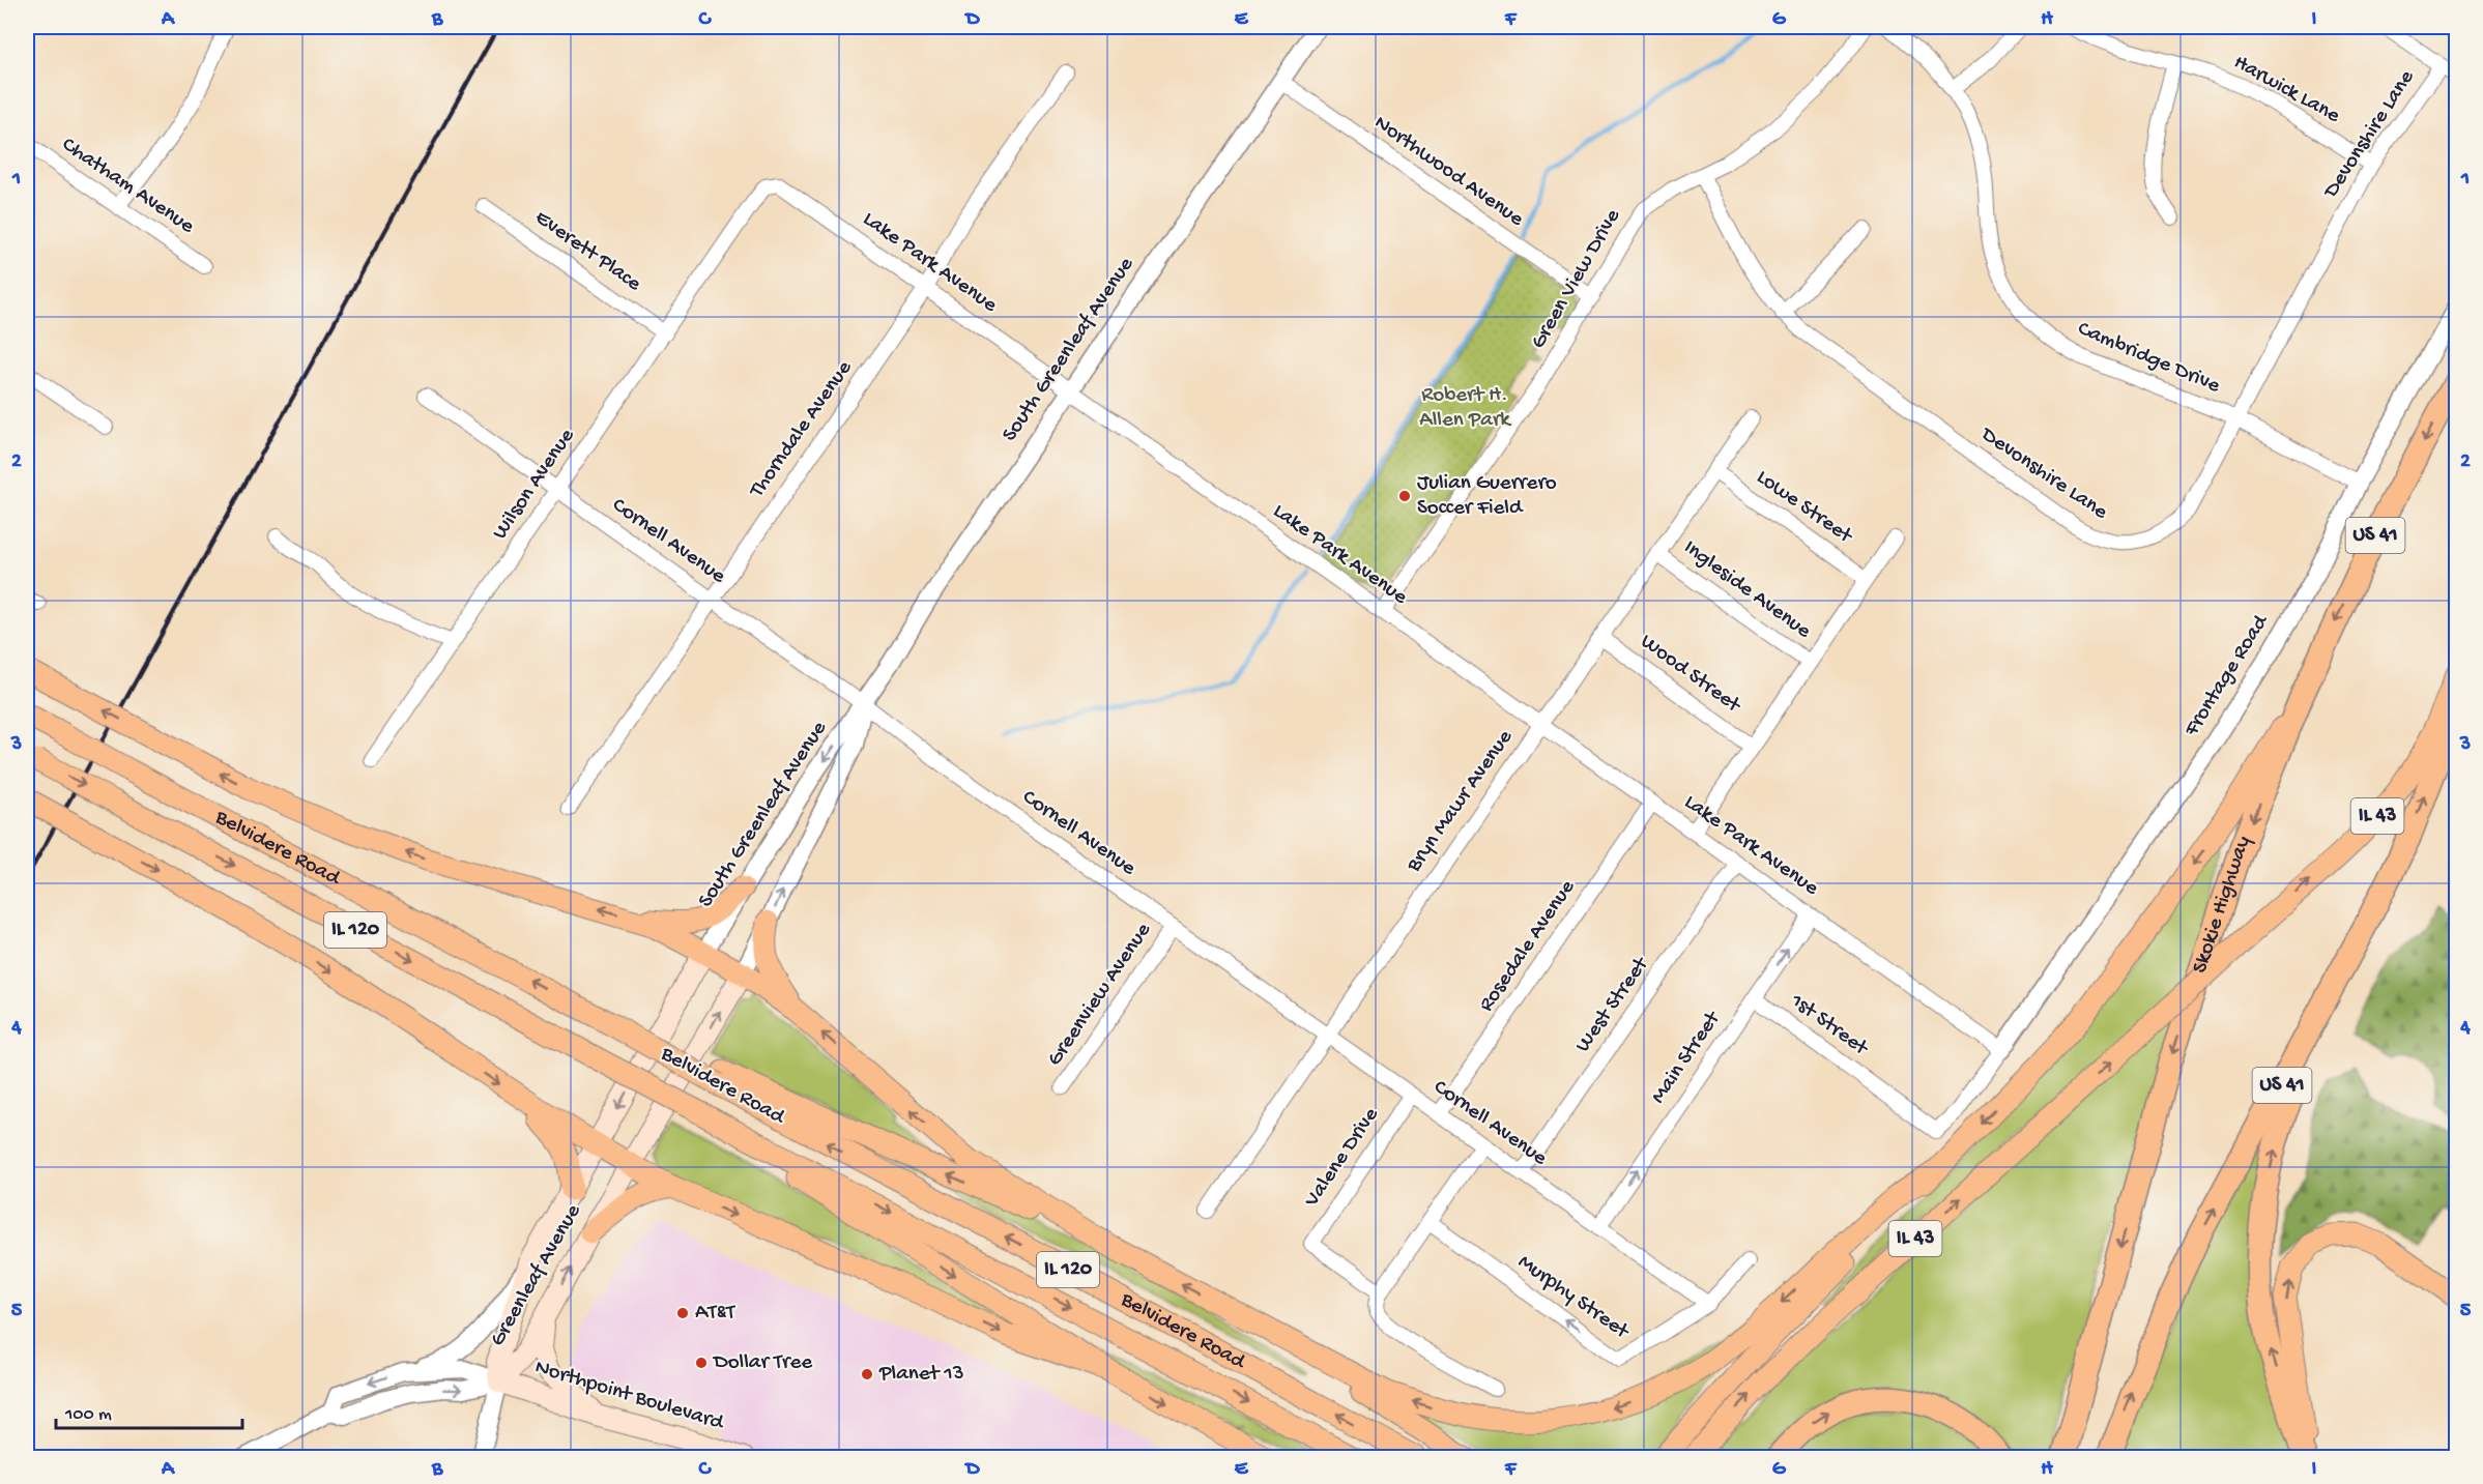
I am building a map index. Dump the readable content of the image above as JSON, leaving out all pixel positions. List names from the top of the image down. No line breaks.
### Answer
{"streets":{"highway":["US 41","Skokie Highway"],"main road":["IL 43","Belvidere Road","IL 120","Greenleaf Avenue","Northpoint Boulevard"],"street":["Harwick Lane","Devonshire Lane","Northwood Avenue","Chatham Avenue","Everett Place","Lake Park Avenue","Green View Drive","South Greenleaf Avenue","Cambridge Drive","Thorndale Avenue","Wilson Avenue","Lowe Street","Cornell Avenue","Ingleside Avenue","Wood Street","Frontage Road","Bryn Mawr Avenue","Rosedale Avenue","Greenview Avenue","West Street","1st Street","Main Street","Valene Drive","Murphy Street"]},"crossings":[["Harwick Lane","Devonshire Lane"],["Devonshire Lane","Green View Drive"],["Devonshire Lane","Cambridge Drive"],["Northwood Avenue","Green View Drive"],["Northwood Avenue","South Greenleaf Avenue"],["Everett Place","Wilson Avenue"],["Lake Park Avenue","Green View Drive"],["Lake Park Avenue","South Greenleaf Avenue"],["Lake Park Avenue","Thorndale Avenue"],["Lake Park Avenue","Wilson Avenue"],["Lake Park Avenue","Frontage Road"],["Lake Park Avenue","Bryn Mawr Avenue"],["Lake Park Avenue","Rosedale Avenue"],["Lake Park Avenue","West Street"],["Lake Park Avenue","1st Street"],["Lake Park Avenue","Main Street"],["South Greenleaf Avenue","Cornell Avenue"],["South Greenleaf Avenue","Greenleaf Avenue"],["Cambridge Drive","Frontage Road"],["Thorndale Avenue","Cornell Avenue"],["Wilson Avenue","Cornell Avenue"],["Lowe Street","Bryn Mawr Avenue"],["Cornell Avenue","Bryn Mawr Avenue"],["Cornell Avenue","Rosedale Avenue"],["Cornell Avenue","Greenview Avenue"],["Cornell Avenue","West Street"],["Cornell Avenue","Main Street"],["Cornell Avenue","Valene Drive"],["Cornell Avenue","Murphy Street"],["Ingleside Avenue","Bryn Mawr Avenue"],["Wood Street","Bryn Mawr Avenue"],["Frontage Road","1st Street"],["IL 43","Skokie Highway"],["1st Street","Main Street"],["Greenleaf Avenue","Northpoint Boulevard"]],"one_way":["Main Street","Murphy Street"],"parks":["Robert H. Allen Park"],"places":["Julian Guerrero Soccer Field","AT&T","Dollar Tree","Planet 13"],"scale_bar":"100 m","grid":{"columns":["A","B","C","D","E","F","G","H","I"],"rows":["1","2","3","4","5"]}}
